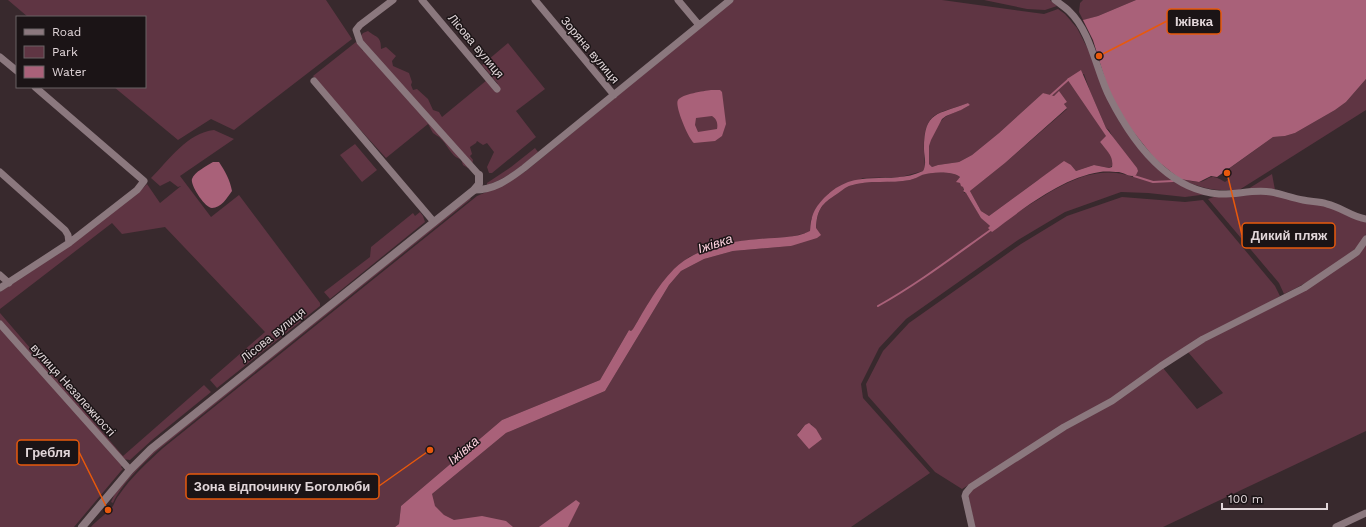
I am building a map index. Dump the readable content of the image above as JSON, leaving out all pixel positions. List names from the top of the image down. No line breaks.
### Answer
{"streets":{"street":["Лісова вулиця","Зоряна вулиця","вулиця Незалежності"]},"crossings":[["Лісова вулиця","вулиця Незалежності"]],"water":["Іжівка"],"places":["Іжівка","Дикий пляж","Зона відпочинку Боголюби","Гребля"],"legend":["Road","Park","Water"],"scale_bar":"100 m"}
